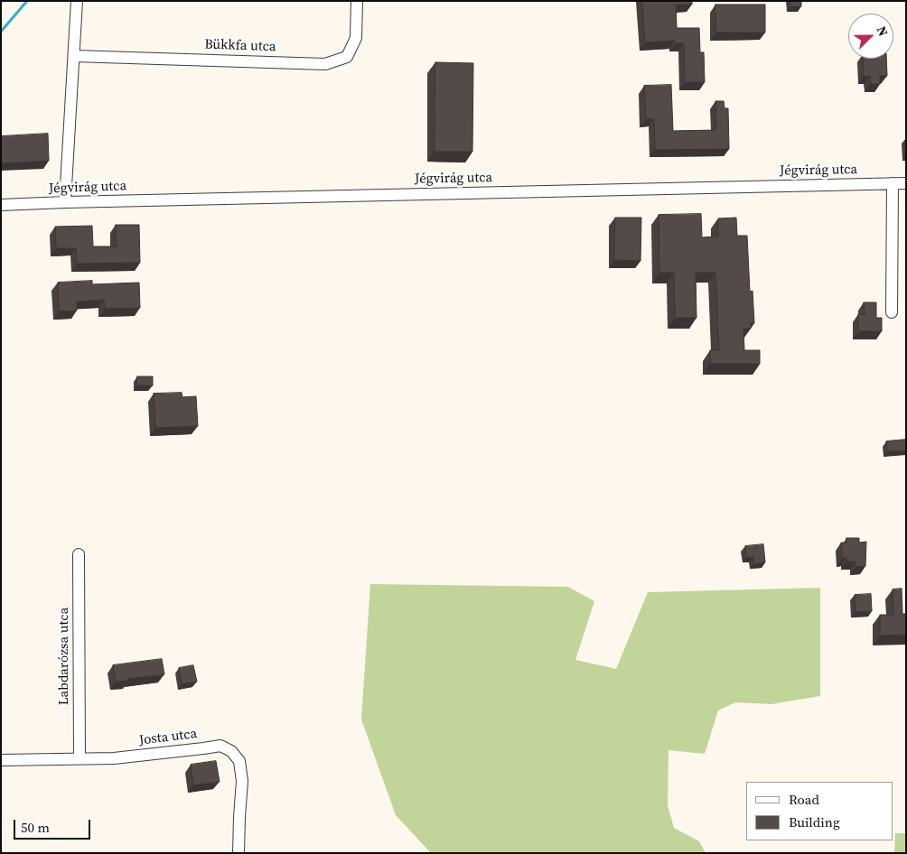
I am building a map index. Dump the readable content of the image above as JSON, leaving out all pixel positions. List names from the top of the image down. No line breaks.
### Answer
{"streets":{"street":["Bükkfa utca","Jégvirág utca","Labdarózsa utca","Josta utca"]},"crossings":[["Labdarózsa utca","Josta utca"]],"legend":["Road","Building"],"scale_bar":"50 m","north":"top right"}
